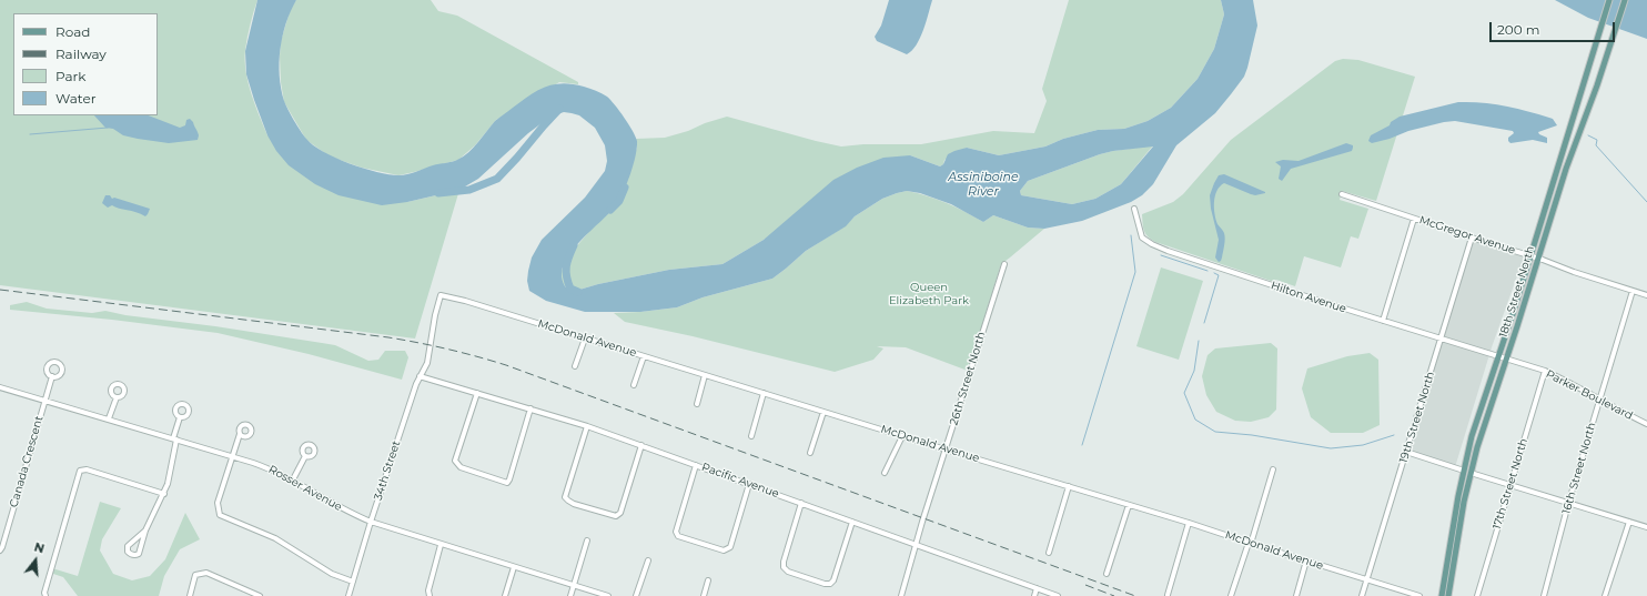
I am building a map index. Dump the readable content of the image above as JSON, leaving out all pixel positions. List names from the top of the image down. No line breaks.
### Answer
{"streets":{"main road":["18th Street North"],"street":["McGregor Avenue","Hilton Avenue","McDonald Avenue","26th Street North","Parker Boulevard","19th Street North","Canada Crescent","16th Street North","34th Street","Pacific Avenue","17th Street North","Rosser Avenue"]},"crossings":[["McGregor Avenue","18th Street North"],["McGregor Avenue","19th Street North"],["McGregor Avenue","16th Street North"],["18th Street North","Hilton Avenue"],["18th Street North","Parker Boulevard"],["Hilton Avenue","Parker Boulevard"],["Hilton Avenue","19th Street North"],["McDonald Avenue","26th Street North"],["McDonald Avenue","19th Street North"],["McDonald Avenue","34th Street"],["26th Street North","Pacific Avenue"],["Parker Boulevard","16th Street North"],["Parker Boulevard","17th Street North"],["Canada Crescent","Rosser Avenue"],["34th Street","Pacific Avenue"],["34th Street","Rosser Avenue"]],"water":["Assiniboine River"],"parks":["Queen Elizabeth Park"],"legend":["Road","Railway","Park","Water"],"scale_bar":"200 m","north":"top"}
